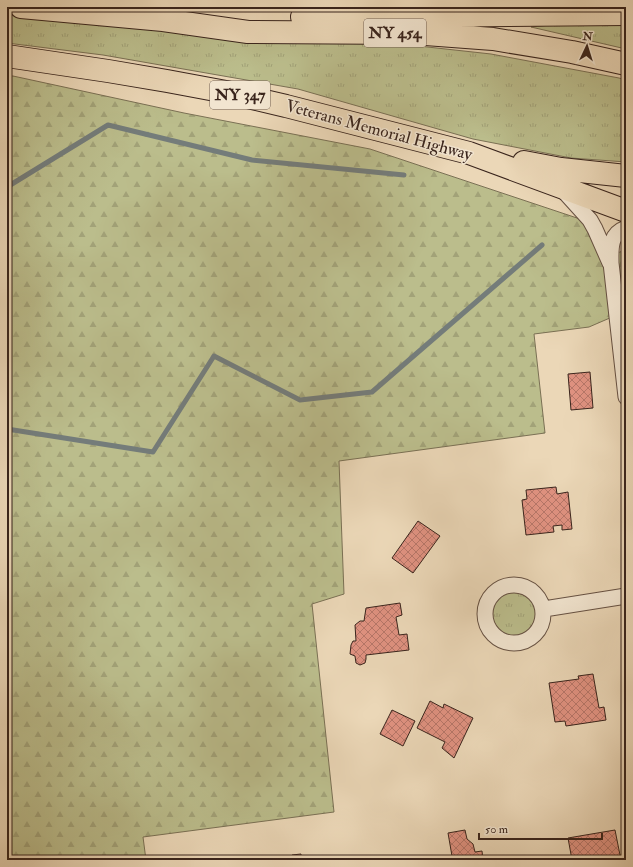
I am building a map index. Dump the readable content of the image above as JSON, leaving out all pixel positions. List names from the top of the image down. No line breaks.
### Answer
{"streets":{"highway":["NY 454","NY 347","Veterans Memorial Highway"]},"crossings":[["NY 347","Veterans Memorial Highway"]],"scale_bar":"50 m","north":"top"}
